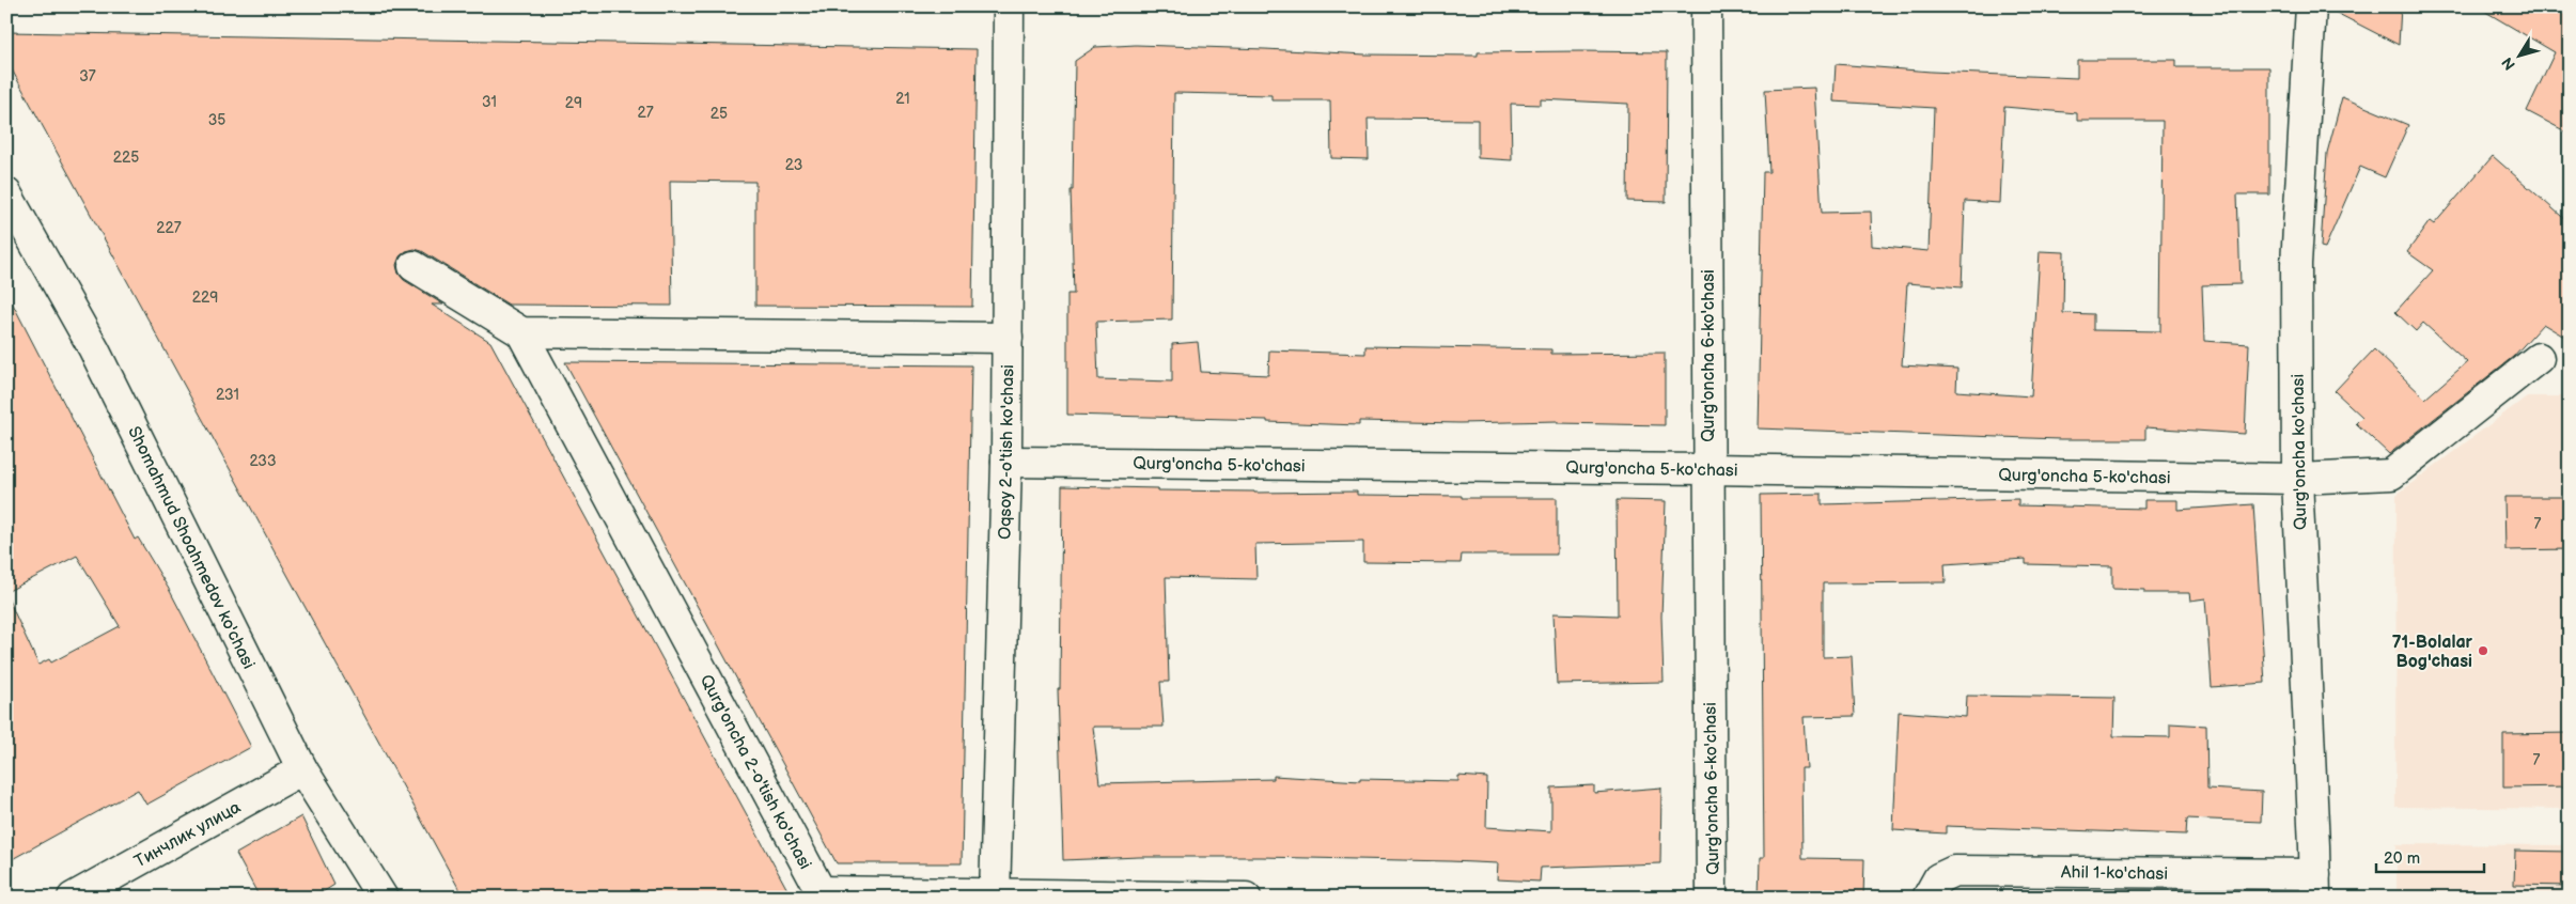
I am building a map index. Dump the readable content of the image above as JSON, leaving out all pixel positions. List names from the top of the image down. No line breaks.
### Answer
{"streets":{"street":["Qurg'oncha 6-ko'chasi","Oqsoy 2-o'tish ko'chasi","Qurg'oncha ko'chasi","Qurg'oncha 5-ko'chasi","Shomahmud Shoahmedov ko'chasi","Qurg'oncha 2-o'tish ko'chasi","Тинчлик улица","Ahil 1-ko'chasi"]},"crossings":[["Qurg'oncha 6-ko'chasi","Qurg'oncha 5-ko'chasi"],["Oqsoy 2-o'tish ko'chasi","Qurg'oncha 5-ko'chasi"],["Oqsoy 2-o'tish ko'chasi","Qurg'oncha 2-o'tish ko'chasi"],["Qurg'oncha ko'chasi","Qurg'oncha 5-ko'chasi"],["Qurg'oncha ko'chasi","Ahil 1-ko'chasi"],["Shomahmud Shoahmedov ko'chasi","Тинчлик улица"]],"places":["71-Bolalar Bog'chasi"],"house_numbers":["37","21","31","29","27","25","35","225","23","227","229","231","233","7","7"],"scale_bar":"20 m","north":"bottom left"}
